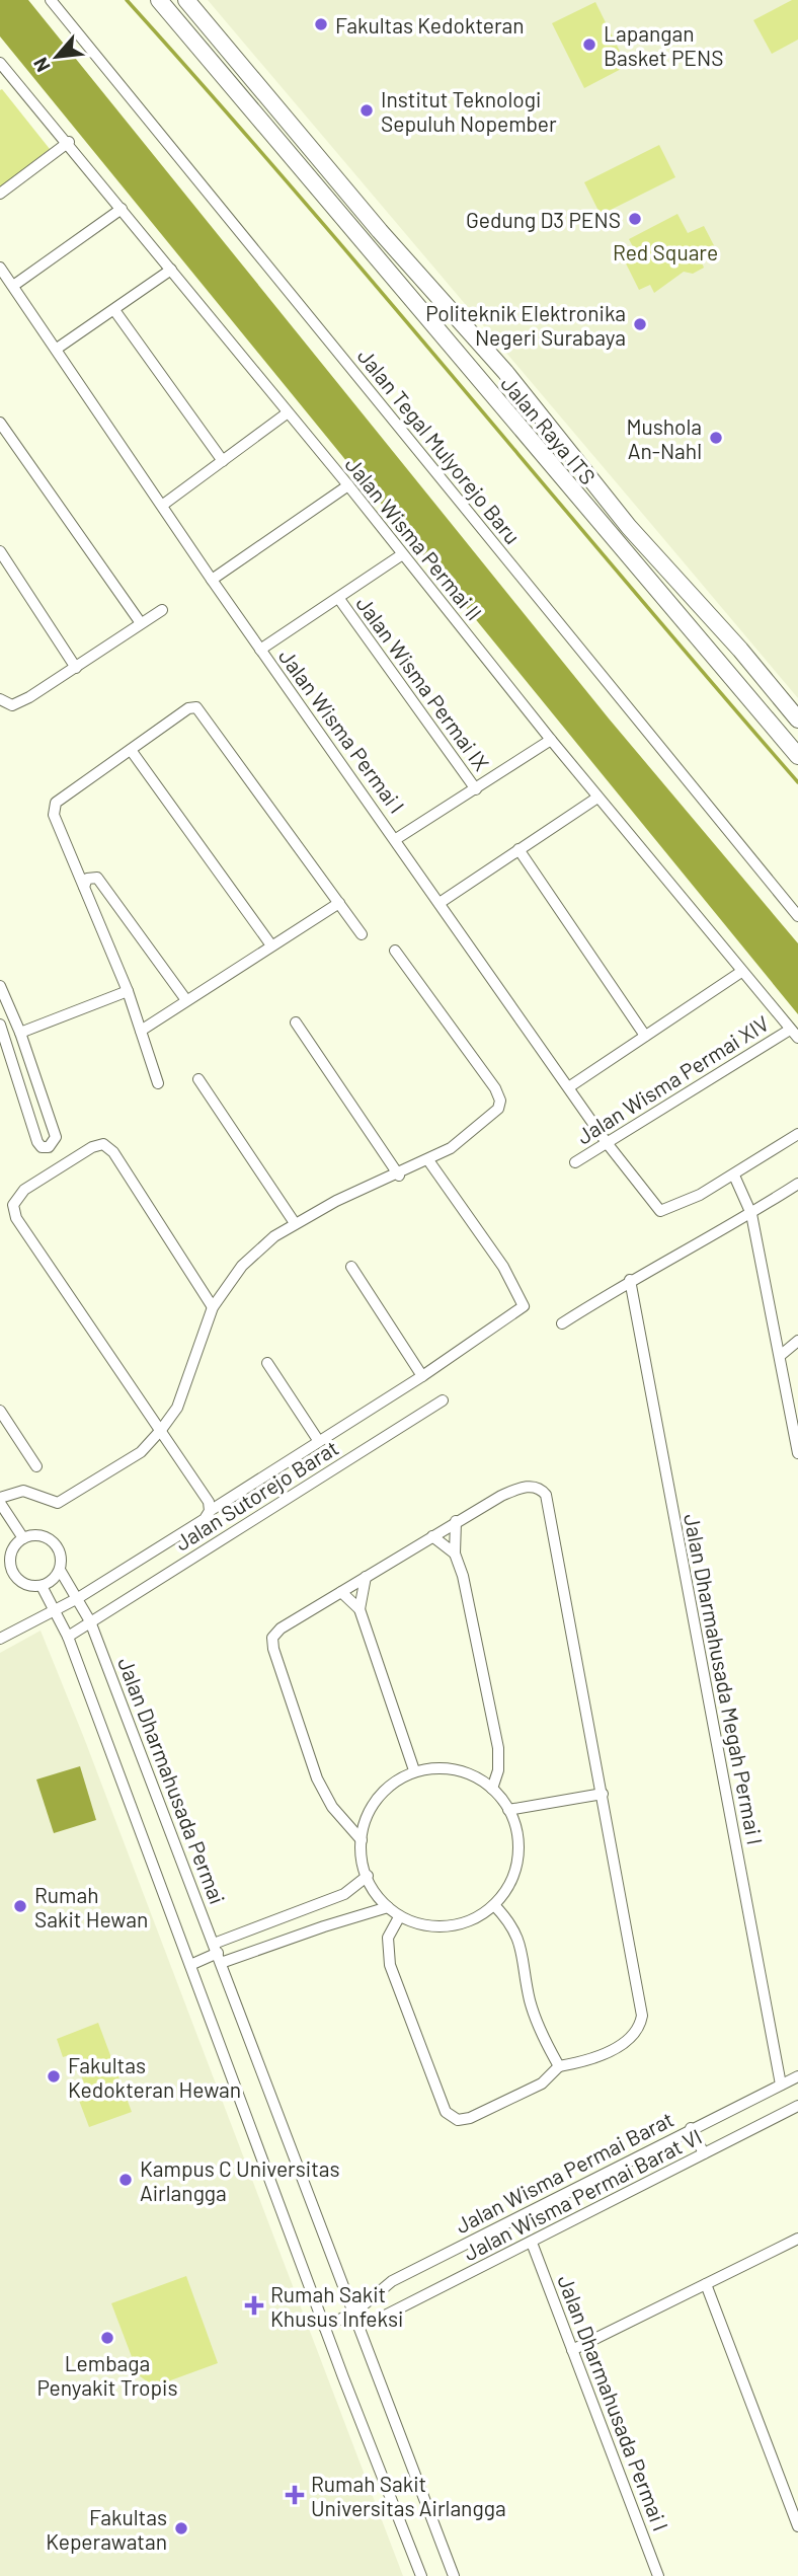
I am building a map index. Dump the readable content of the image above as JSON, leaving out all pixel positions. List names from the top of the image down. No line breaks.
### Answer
{"streets":{"main road":["Jalan Raya ITS"],"street":["Jalan Tegal Mulyorejo Baru","Jalan Wisma Permai II","Jalan Wisma Permai IX","Jalan Wisma Permai I","Jalan Wisma Permai XIV","Jalan Sutorejo Barat","Jalan Dharmahusada Megah Permai I","Jalan Dharmahusada Permai","Jalan Wisma Permai Barat","Jalan Wisma Permai Barat VI","Jalan Dharmahusada Permai I"]},"crossings":[["Jalan Wisma Permai II","Jalan Wisma Permai XIV"],["Jalan Wisma Permai I","Jalan Wisma Permai XIV"],["Jalan Sutorejo Barat","Jalan Dharmahusada Permai"],["Jalan Dharmahusada Megah Permai I","Jalan Wisma Permai Barat"],["Jalan Dharmahusada Permai","Jalan Wisma Permai Barat"],["Jalan Wisma Permai Barat VI","Jalan Dharmahusada Permai I"]],"parks":["Red Square"],"places":{"other":["Fakultas Kedokteran","Lapangan Basket PENS","Institut Teknologi Sepuluh Nopember","Gedung D3 PENS","Politeknik Elektronika Negeri Surabaya","Mushola An-Nahl","Rumah Sakit Hewan","Fakultas Kedokteran Hewan","Kampus C Universitas Airlangga","Lembaga Penyakit Tropis","Fakultas Keperawatan"],"health":["Rumah Sakit Khusus Infeksi","Rumah Sakit Universitas Airlangga"]},"north":"bottom left"}
